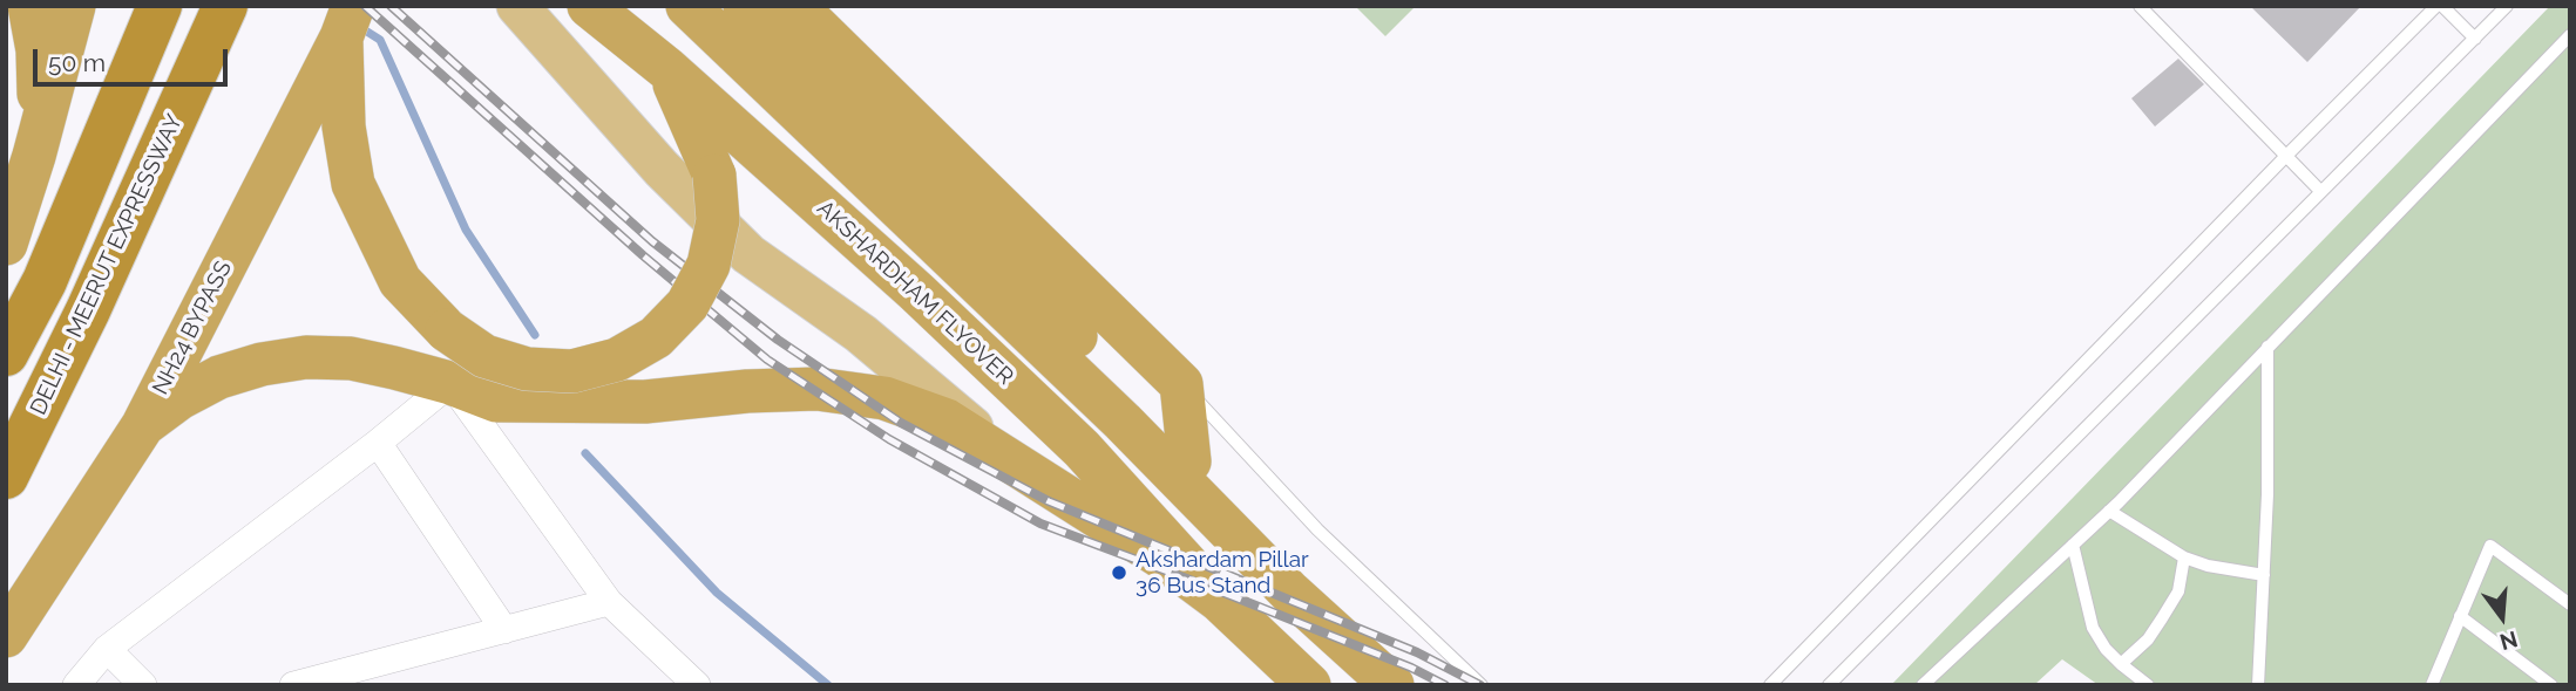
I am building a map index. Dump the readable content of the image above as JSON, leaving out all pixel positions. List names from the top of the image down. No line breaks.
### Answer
{"streets":{"highway":["DELHI - MEERUT EXPRESSWAY","AKSHARDHAM FLYOVER","NH24 BYPASS"]},"places":["Akshardam Pillar 36 Bus Stand"],"scale_bar":"50 m","north":"bottom"}
